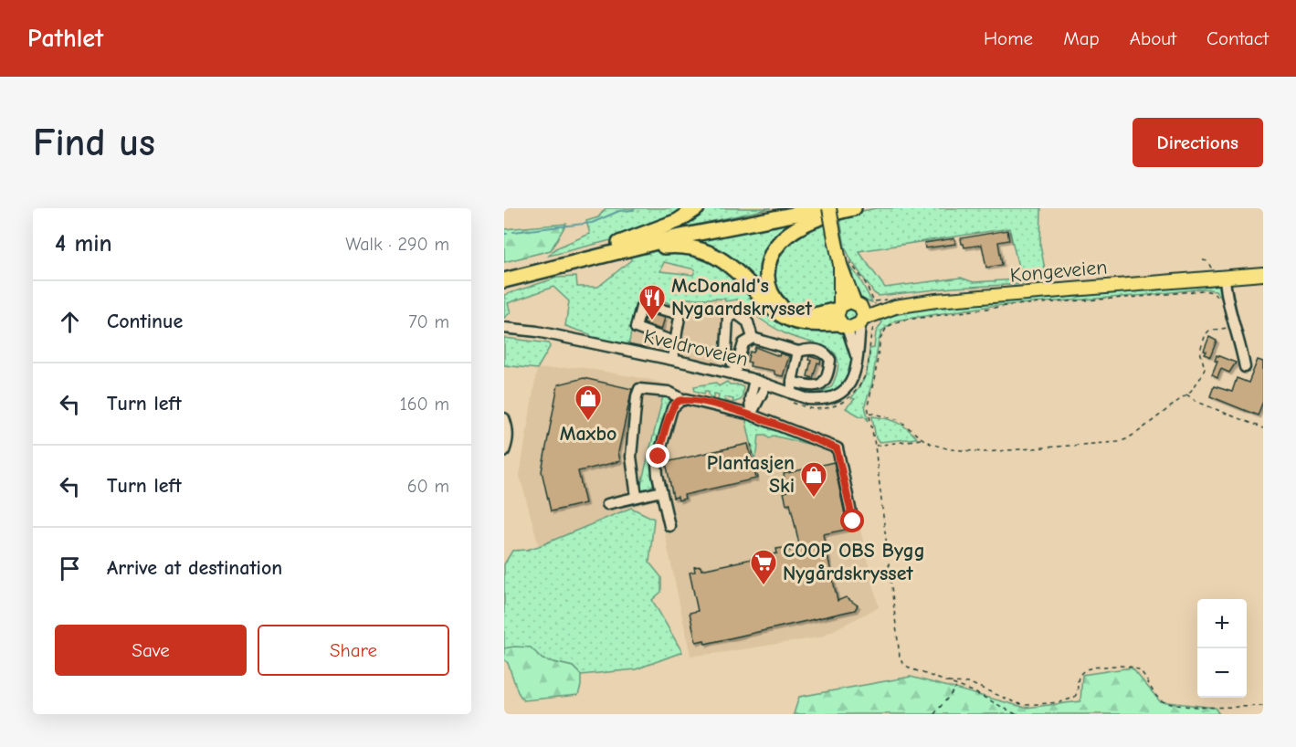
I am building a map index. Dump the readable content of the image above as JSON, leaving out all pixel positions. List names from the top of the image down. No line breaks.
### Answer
{"streets":{"main road":["Kongeveien"],"street":["Kveldroveien"]},"crossings":[["Kongeveien","Kveldroveien"]],"places":{"restaurant":["McDonald's Nygaardskrysset"],"shop":["Maxbo","Plantasjen Ski"],"supermarket":["COOP OBS Bygg Nygårdskrysset"]},"page":{"header":"Pathlet","nav":["Home","Map","About","Contact"],"buttons":["Directions",["Save","Share"]],"title":"Find us","heading":["4 min","Walk · 290 m"],"list":[["Continue","70 m"],["Turn left","160 m"],["Turn left","60 m"],"Arrive at destination"],"map_buttons":["+","−"]}}
